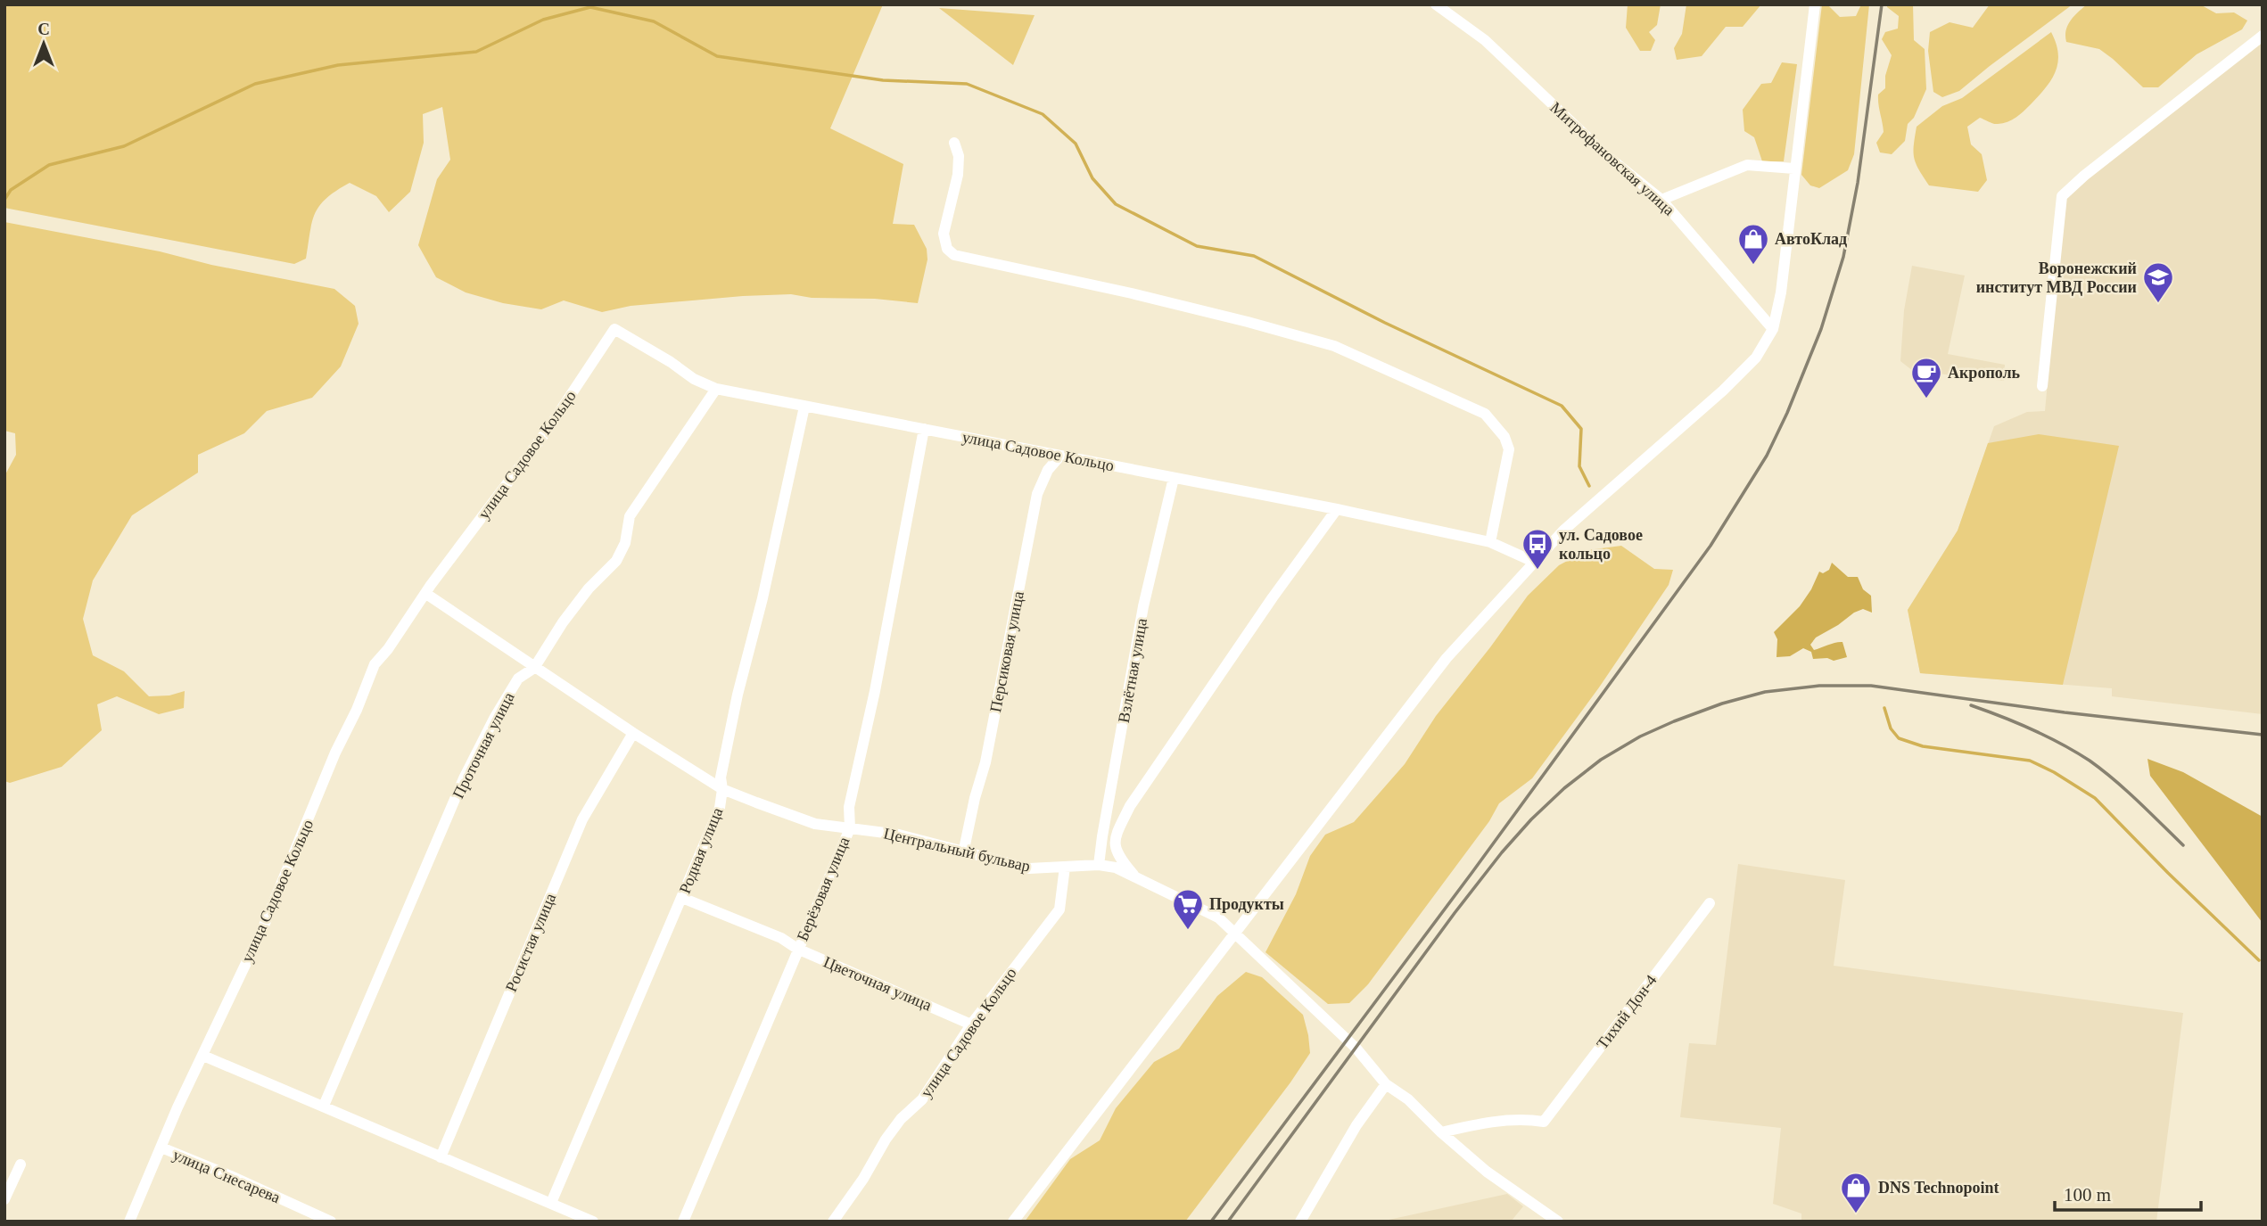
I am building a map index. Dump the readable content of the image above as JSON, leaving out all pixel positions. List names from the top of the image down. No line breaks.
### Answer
{"streets":{"street":["Митрофановская улица","улица Садовое Кольцо","Персиковая улица","Взлётная улица","Проточная улица","Центральный бульвар","Родная улица","Берёзовая улица","Росистая улица","Цветочная улица","Тихий Дон-4","улица Снесарева"]},"crossings":[["улица Садовое Кольцо","Персиковая улица"],["улица Садовое Кольцо","Взлётная улица"],["улица Садовое Кольцо","Проточная улица"],["улица Садовое Кольцо","Центральный бульвар"],["улица Садовое Кольцо","Родная улица"],["улица Садовое Кольцо","Берёзовая улица"],["улица Садовое Кольцо","Цветочная улица"],["улица Садовое Кольцо","улица Снесарева"],["Персиковая улица","Центральный бульвар"],["Взлётная улица","Центральный бульвар"],["Проточная улица","Центральный бульвар"],["Центральный бульвар","Родная улица"],["Центральный бульвар","Берёзовая улица"],["Центральный бульвар","Росистая улица"],["Центральный бульвар","Тихий Дон-4"],["Родная улица","Цветочная улица"],["Берёзовая улица","Цветочная улица"]],"places":{"shop":["АвтоКлад","DNS Technopoint"],"school or university":["Воронежский институт МВД России"],"cafe":["Акрополь"],"bus stop":["ул. Садовое кольцо"],"supermarket":["Продукты"]},"scale_bar":"100 m","north":"top"}
